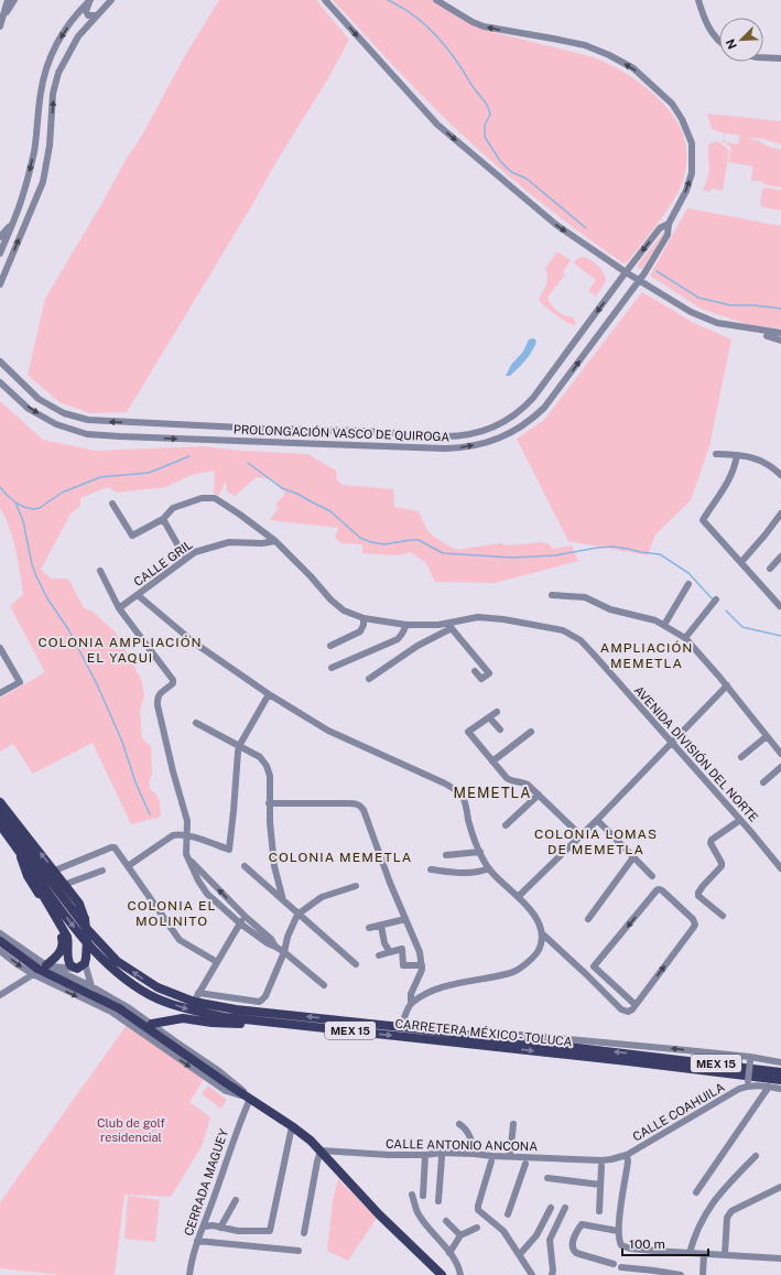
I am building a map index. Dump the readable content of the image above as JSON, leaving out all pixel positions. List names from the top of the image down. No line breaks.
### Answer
{"streets":{"main road":["MEX 15","CARRETERA MÉXICO - TOLUCA"],"street":["PROLONGACIÓN VASCO DE QUIROGA","CALLE GRIL","AVENIDA DIVISIÓN DEL NORTE","CALLE COAHUILA","CALLE ANTONIO ANCONA","CERRADA MAGUEY"]},"crossings":[["CALLE GRIL","AVENIDA DIVISIÓN DEL NORTE"],["CALLE COAHUILA","CALLE ANTONIO ANCONA"]],"districts":["COLONIA AMPLIACIÓN EL YAQUI","AMPLIACIÓN MEMETLA","MEMETLA","COLONIA LOMAS DE MEMETLA","COLONIA MEMETLA","COLONIA EL MOLINITO"],"parks":["Club de golf residencial"],"scale_bar":"100 m","north":"bottom left"}
